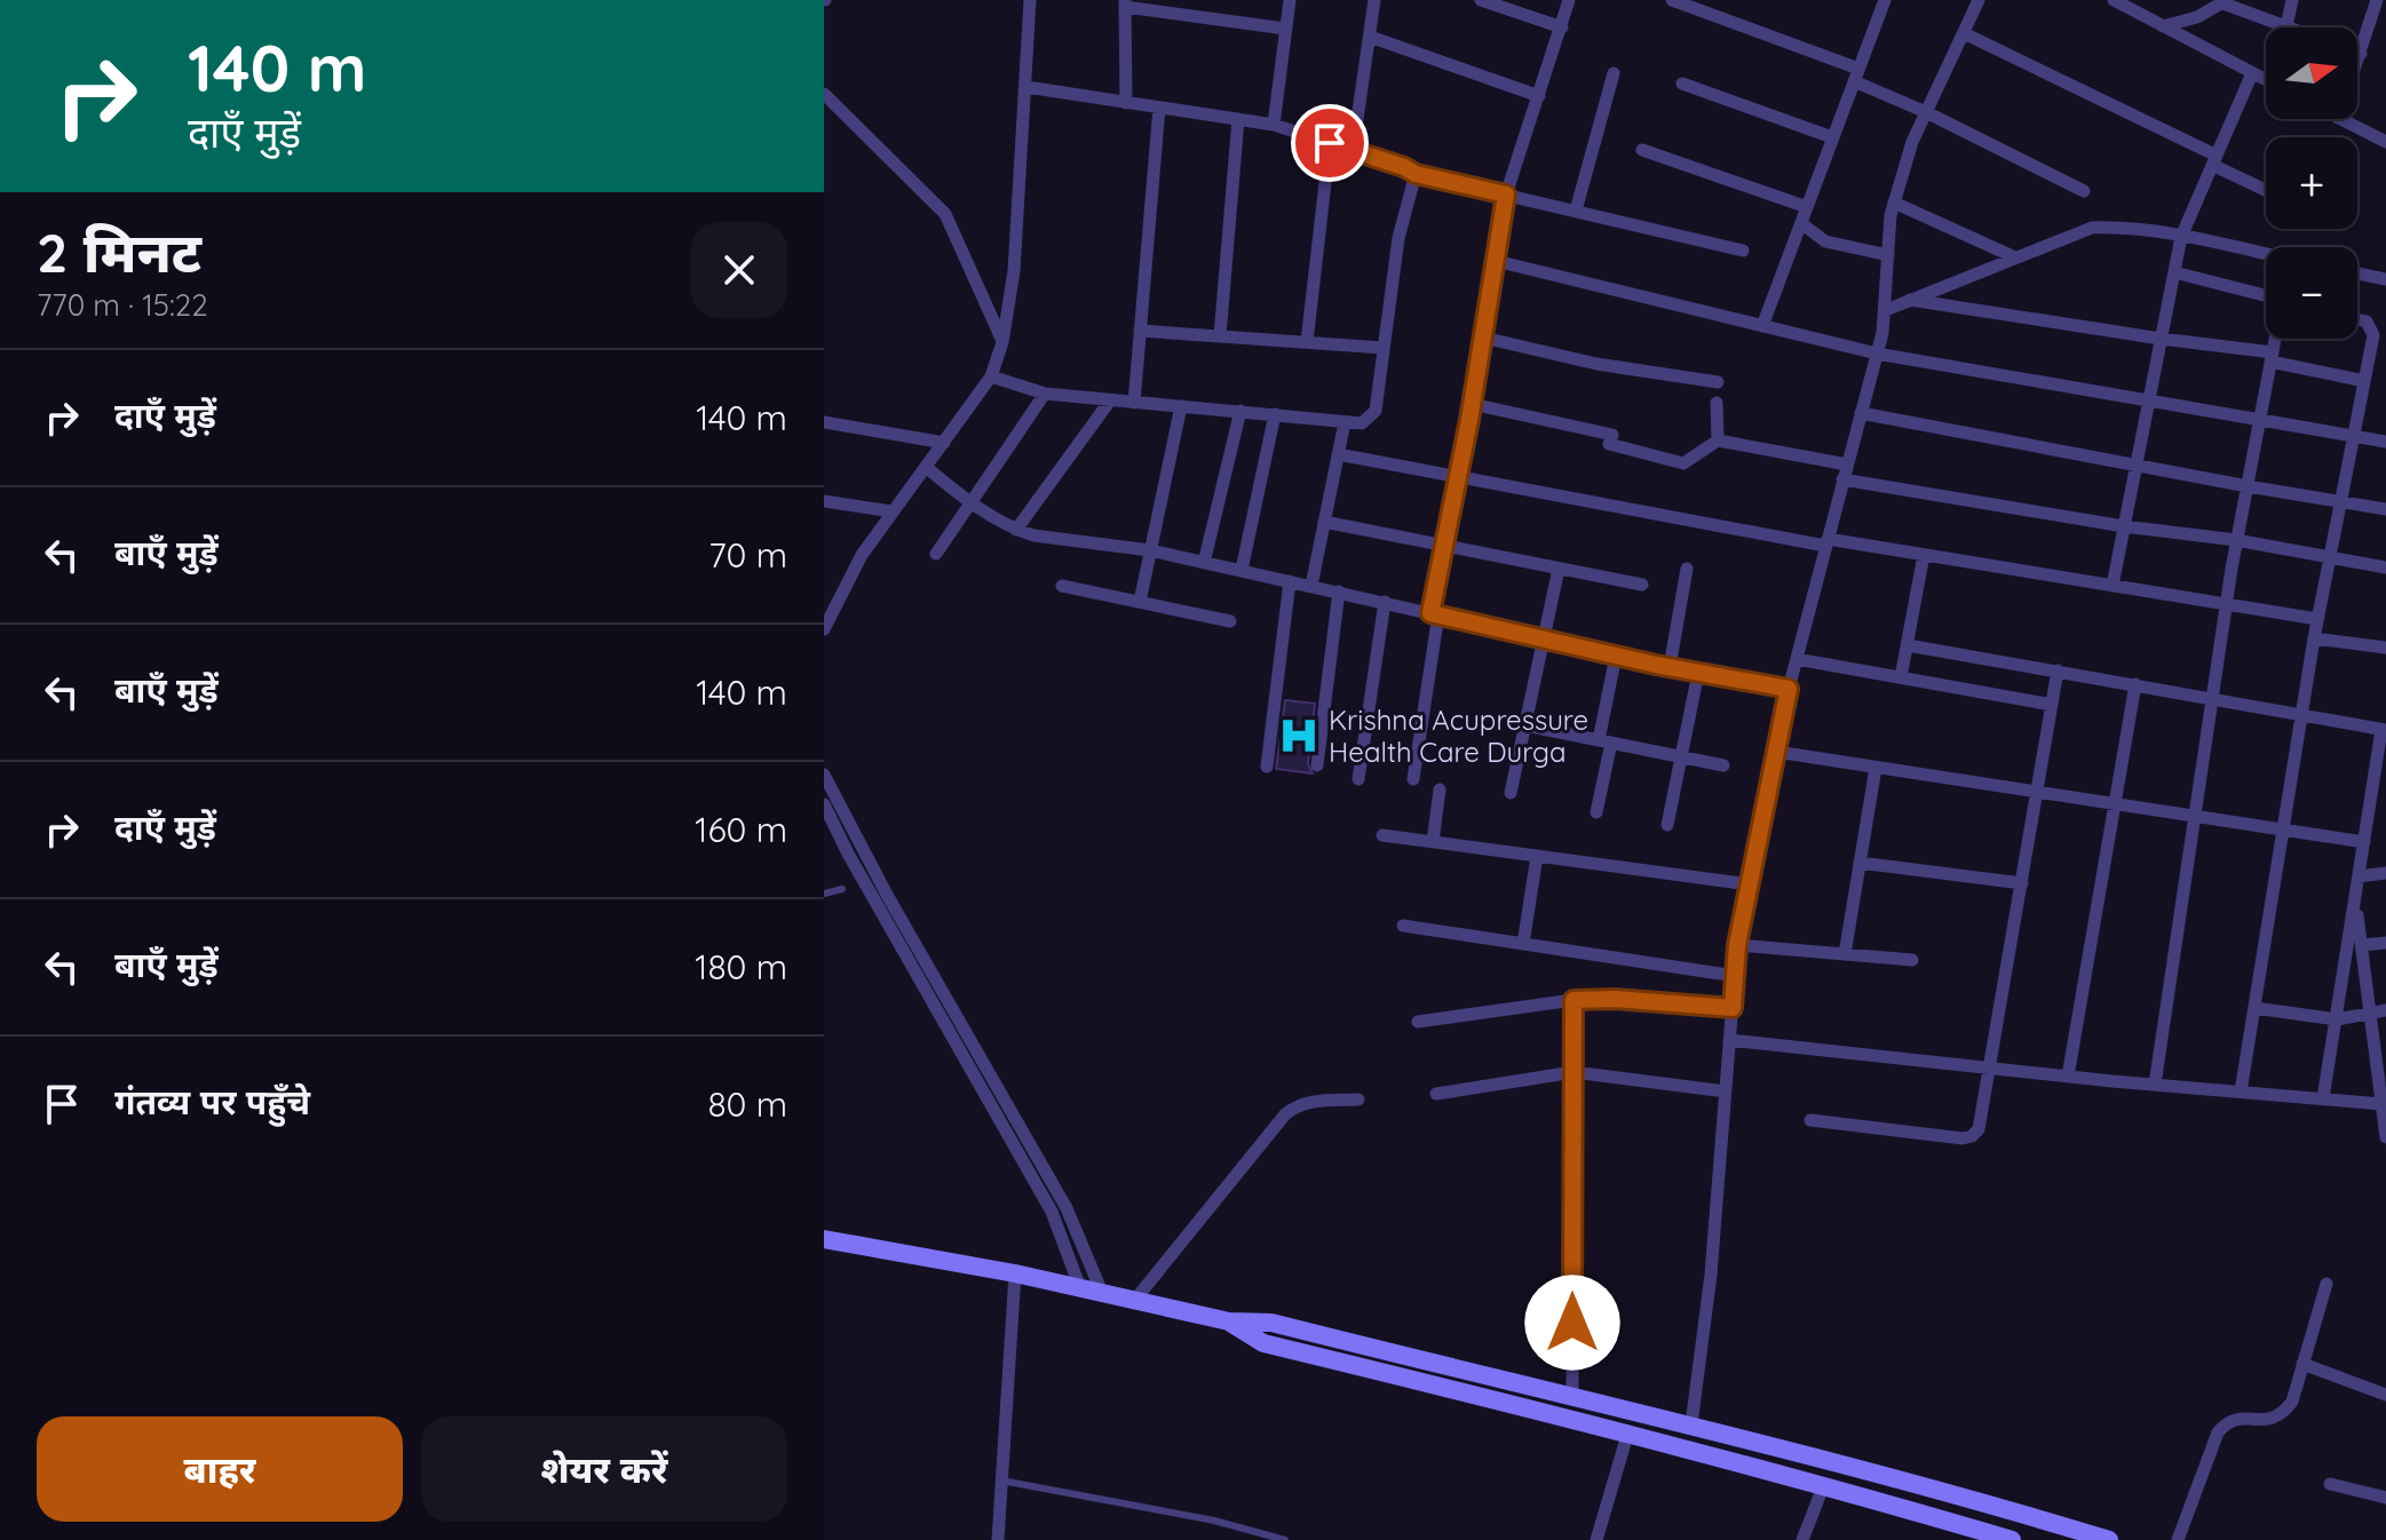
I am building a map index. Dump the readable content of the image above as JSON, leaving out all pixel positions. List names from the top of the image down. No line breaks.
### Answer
{"places":{"hospital":["Krishna Acupressure Health Care Durga"]},"north":"right","page":{"turn":["140 m","दाएँ मुड़ें"],"map_buttons":["+","−"],"heading":["2 मिनट","770 m · 15:22"],"list":[{"name":"दाएँ मुड़ें","value":"140 m"},{"name":"बाएँ मुड़ें","value":"70 m"},{"name":"बाएँ मुड़ें","value":"140 m"},{"name":"दाएँ मुड़ें","value":"160 m"},{"name":"बाएँ मुड़ें","value":"180 m"},{"name":"गंतव्य पर पहुँचे","value":"80 m"}],"buttons":["बाहर","शेयर करें"]}}
